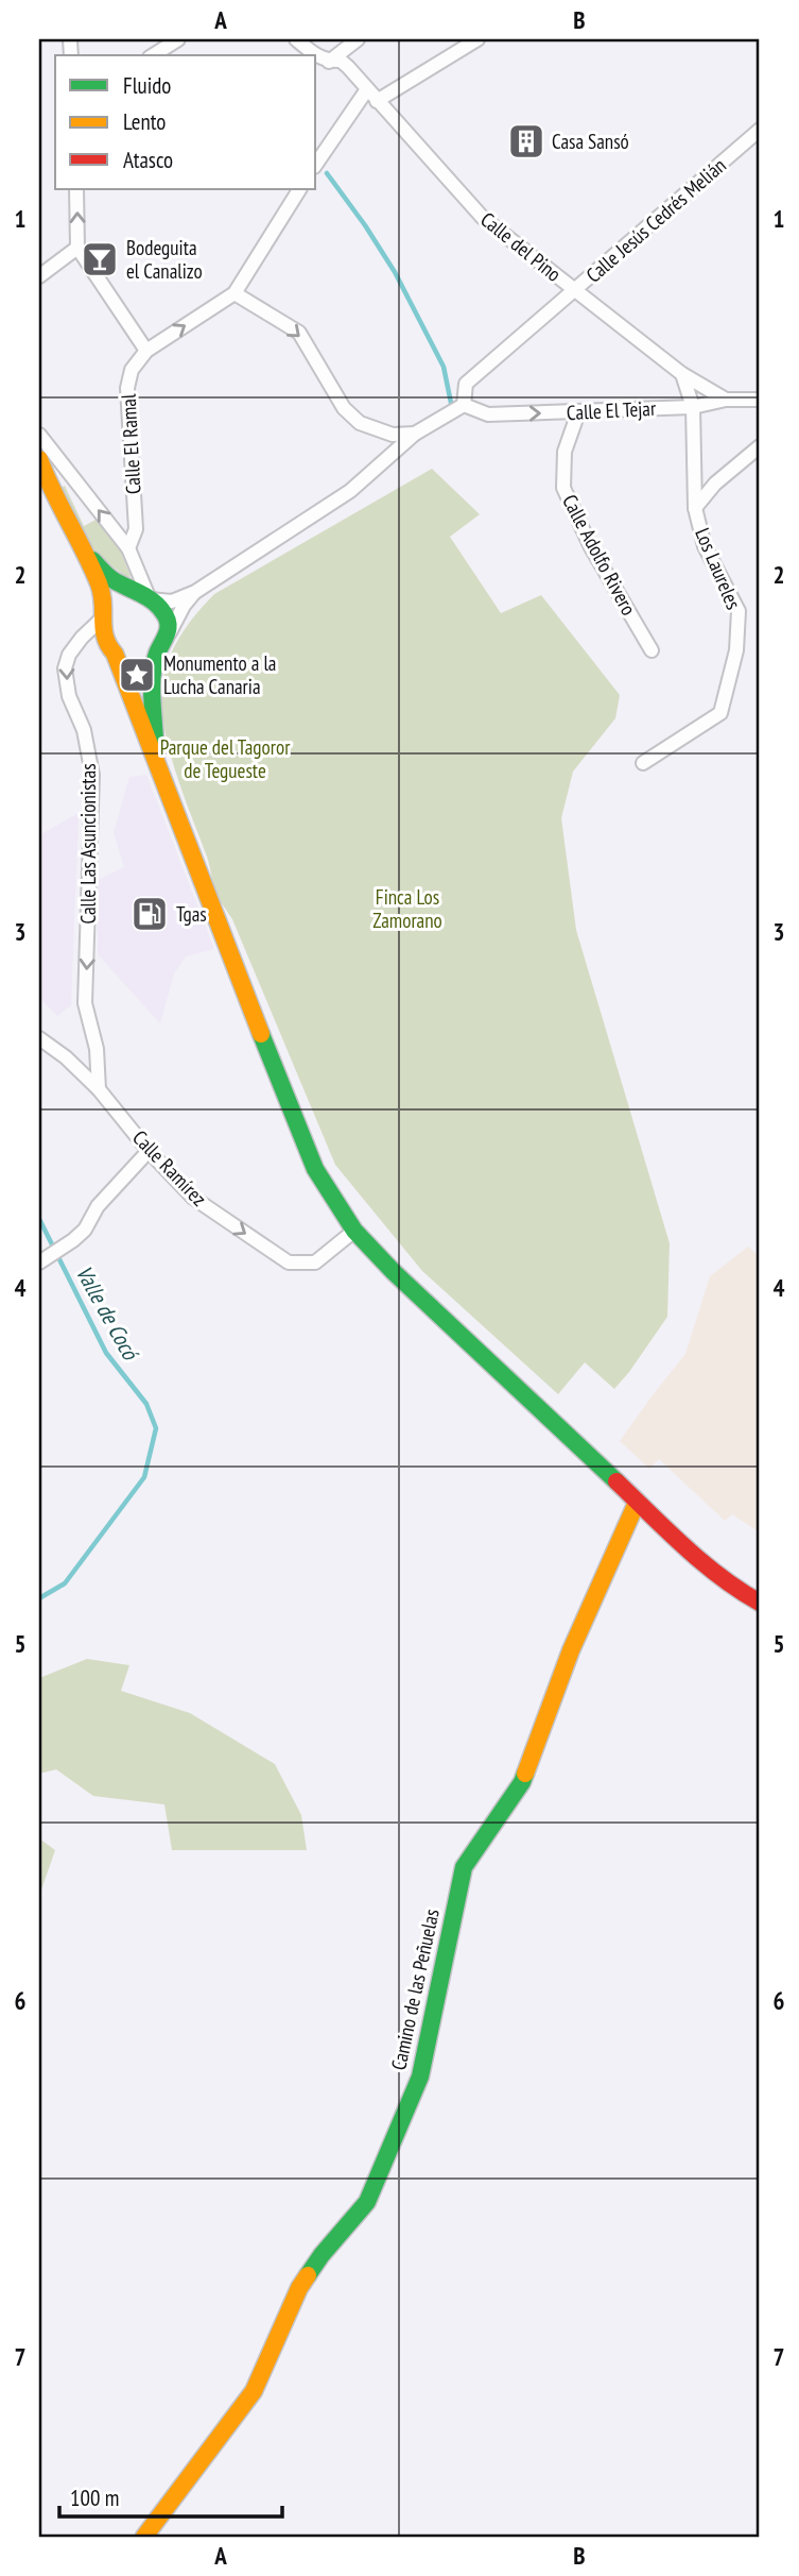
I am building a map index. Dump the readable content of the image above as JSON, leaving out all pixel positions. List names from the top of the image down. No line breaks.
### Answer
{"streets":{"main road":["Camino de las Peñuelas"],"street":["Calle Jesús Cedrés Melián","Calle del Pino","Calle El Tejar","Calle El Ramal","Calle Adolfo Rivero","Los Laureles","Calle Las Asuncionistas","Calle Ramírez"]},"crossings":[["Calle Jesús Cedrés Melián","Calle del Pino"],["Calle Jesús Cedrés Melián","Calle El Tejar"],["Calle del Pino","Calle El Tejar"],["Calle El Tejar","Calle Adolfo Rivero"],["Calle El Tejar","Los Laureles"],["Calle Las Asuncionistas","Calle Ramírez"]],"one_way":["Calle El Tejar","Calle Las Asuncionistas","Calle Ramírez"],"water":["Valle de Cocó"],"parks":["Parque del Tagoror de Tegueste","Finca Los Zamorano"],"places":{"building":["Casa Sansó"],"bar":["Bodeguita el Canalizo"],"place":["Monumento a la Lucha Canaria"],"fuel station":["Tgas"]},"legend":["Fluido","Lento","Atasco"],"scale_bar":"100 m","grid":{"columns":["A","B"],"rows":["1","2","3","4","5","6","7"]}}
